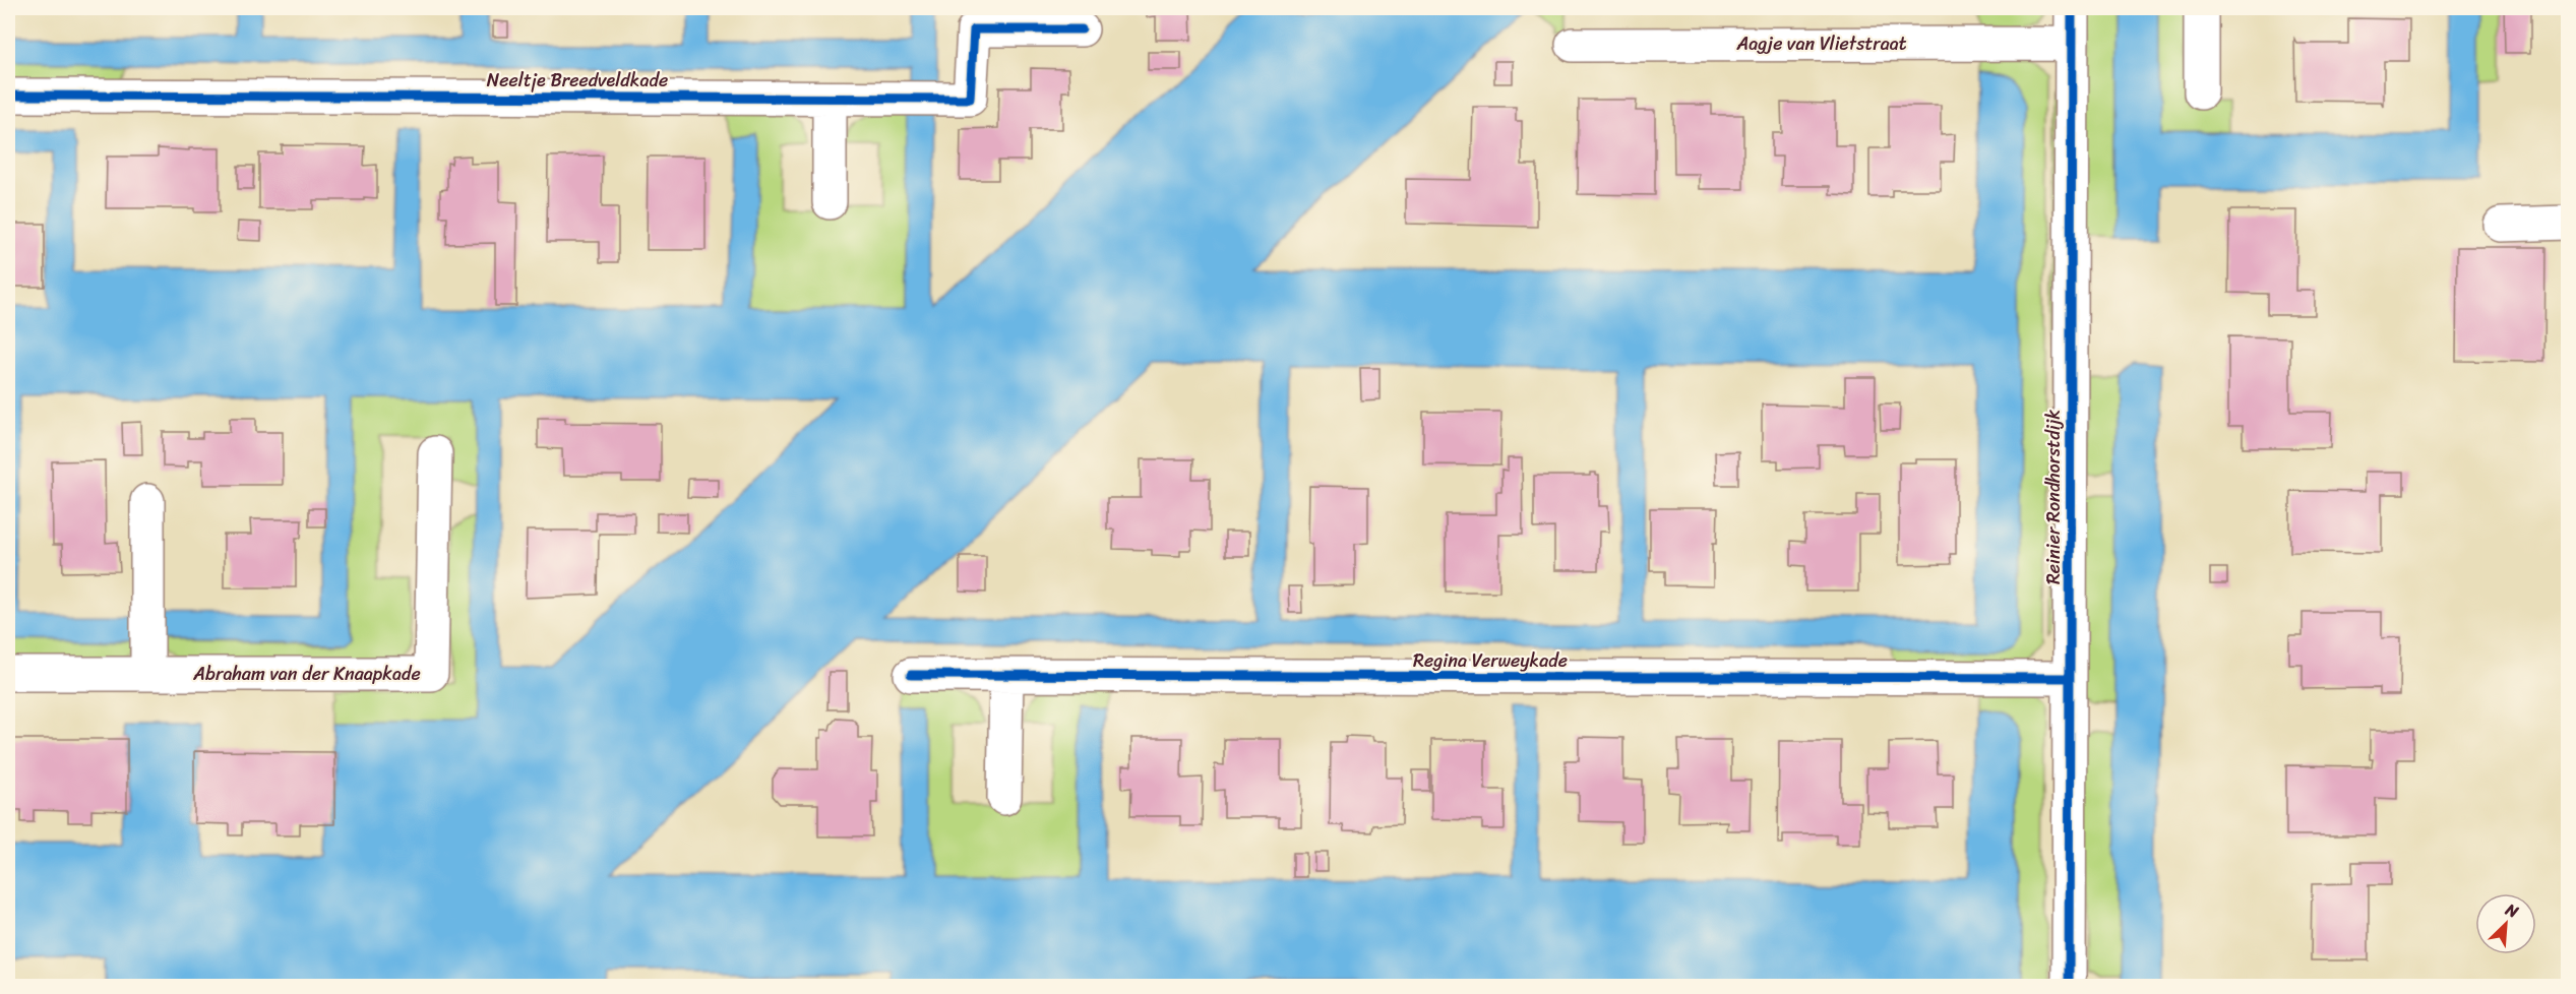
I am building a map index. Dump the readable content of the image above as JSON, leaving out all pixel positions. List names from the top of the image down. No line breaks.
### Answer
{"streets":{"street":["Aagje van Vlietstraat","Neeltje Breedveldkade","Reinier Rondhorstdijk","Regina Verweykade","Abraham van der Knaapkade"]},"crossings":[["Aagje van Vlietstraat","Reinier Rondhorstdijk"],["Reinier Rondhorstdijk","Regina Verweykade"]],"north":"top right"}
